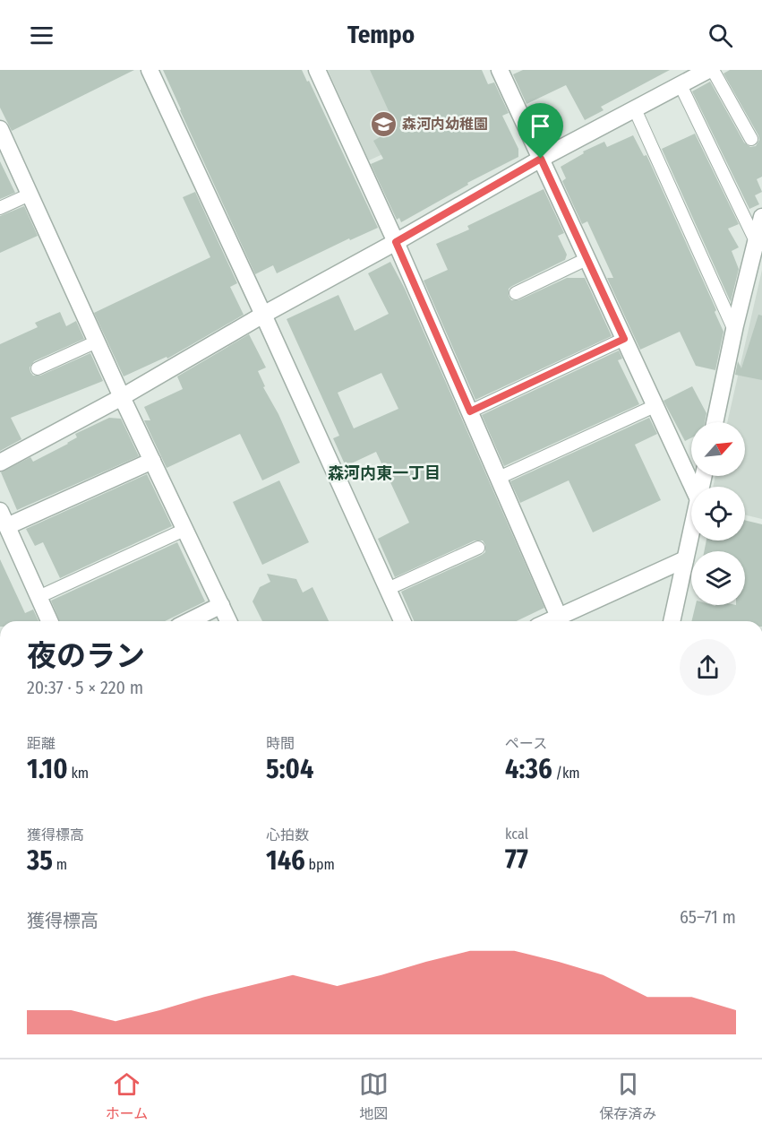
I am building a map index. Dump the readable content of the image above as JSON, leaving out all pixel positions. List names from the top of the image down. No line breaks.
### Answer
{"districts":["森河内東一丁目"],"places":{"school or university":["森河内幼稚園"]},"north":"top right","page":{"header":"Tempo","heading":["夜のラン","20:37 · 5 × 220 m"],"stats":[["距離","1.10 km"],["時間","5:04"],["ペース","4:36 /km"],["獲得標高","35 m"],["心拍数","146 bpm"],["kcal","77"]],"chart":["獲得標高","65–71 m"],"tabs":["ホーム","地図","保存済み"]}}
